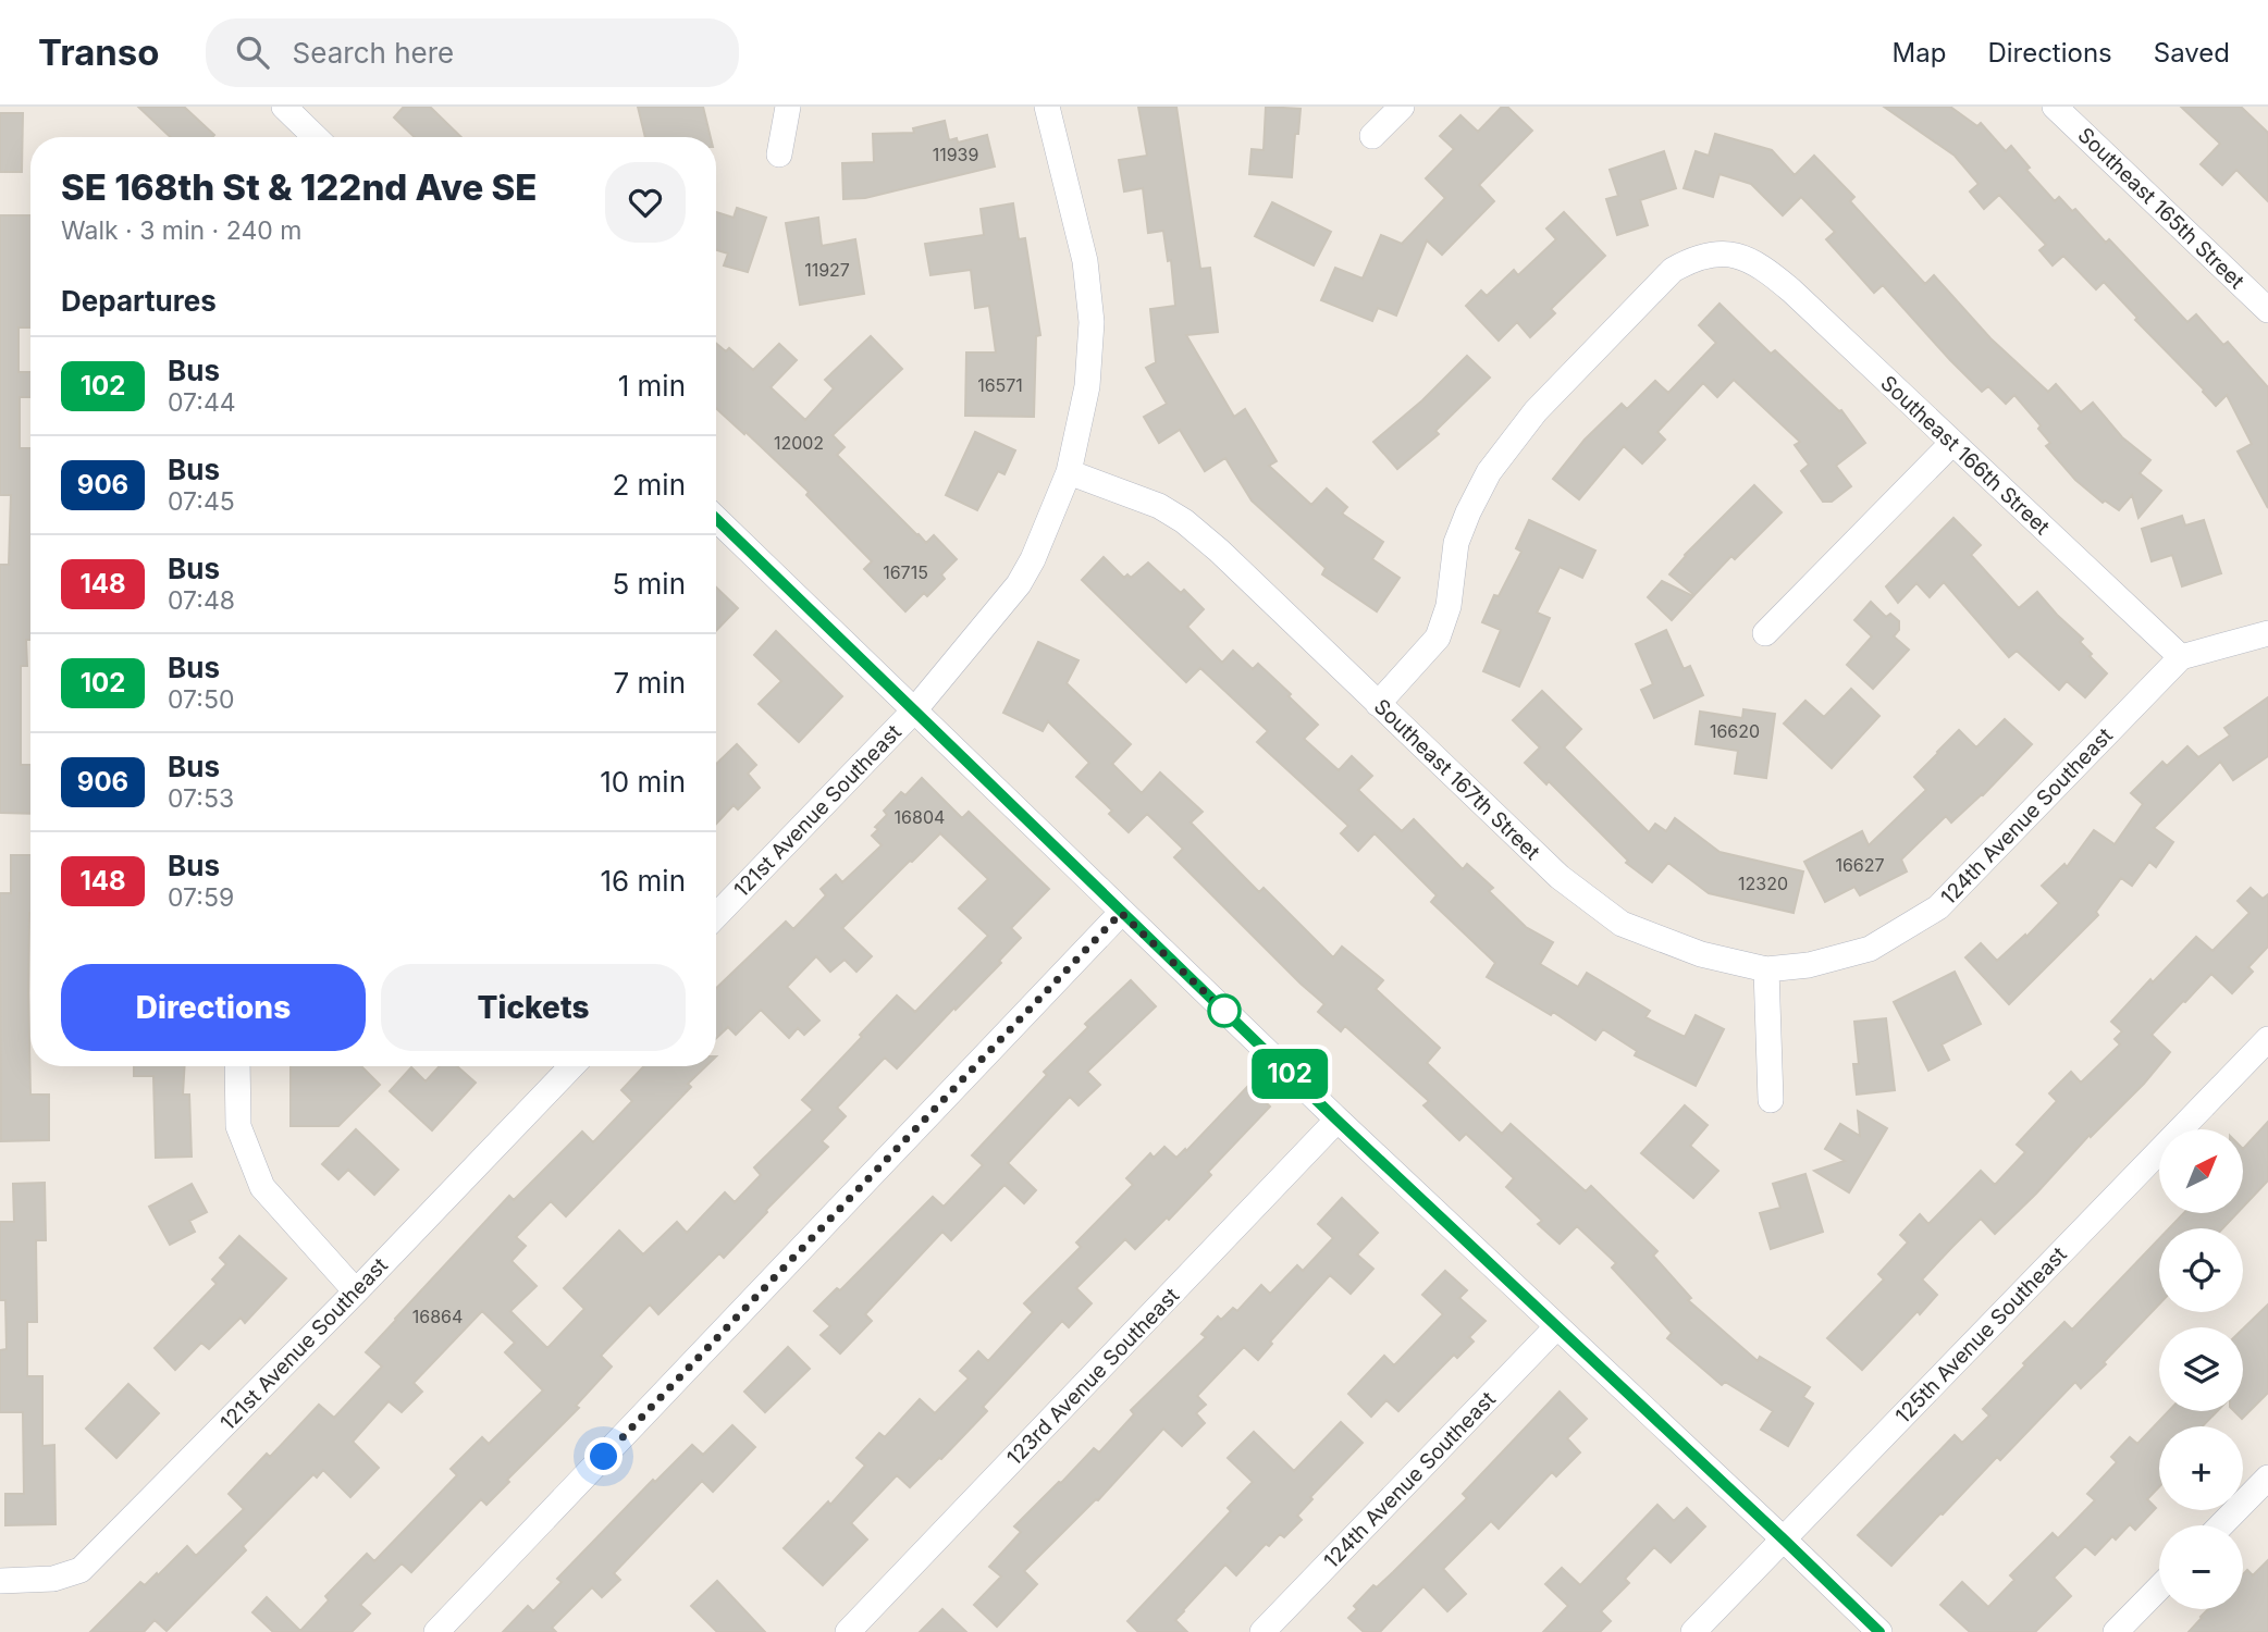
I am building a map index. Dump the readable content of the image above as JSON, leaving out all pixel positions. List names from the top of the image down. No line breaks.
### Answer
{"streets":{"street":["Southeast 165th Street","Southeast 166th Street","Southeast 167th Street","121st Avenue Southeast","124th Avenue Southeast","125th Avenue Southeast","123rd Avenue Southeast"]},"crossings":[["Southeast 166th Street","Southeast 167th Street"],["Southeast 166th Street","124th Avenue Southeast"],["Southeast 167th Street","121st Avenue Southeast"],["Southeast 167th Street","124th Avenue Southeast"]],"lines":["bus line 102"],"house_numbers":["11939","11927","16571","12002","16715","16620","16804","16627","12320","16864"],"north":"top right","page":{"header":"Transo","search":"Search here","nav":["Map","Directions","Saved"],"on_map":"102","heading":[["SE 168th St & 122nd Ave SE","Walk · 3 min · 240 m"],"Departures"],"list":[{"mark":"102","name":"Bus","note":"07:44","value":"1 min"},{"mark":"906","name":"Bus","note":"07:45","value":"2 min"},{"mark":"148","name":"Bus","note":"07:48","value":"5 min"},{"mark":"102","name":"Bus","note":"07:50","value":"7 min"},{"mark":"906","name":"Bus","note":"07:53","value":"10 min"},{"mark":"148","name":"Bus","note":"07:59","value":"16 min"}],"buttons":["Directions","Tickets"],"map_buttons":["+","−"]}}
